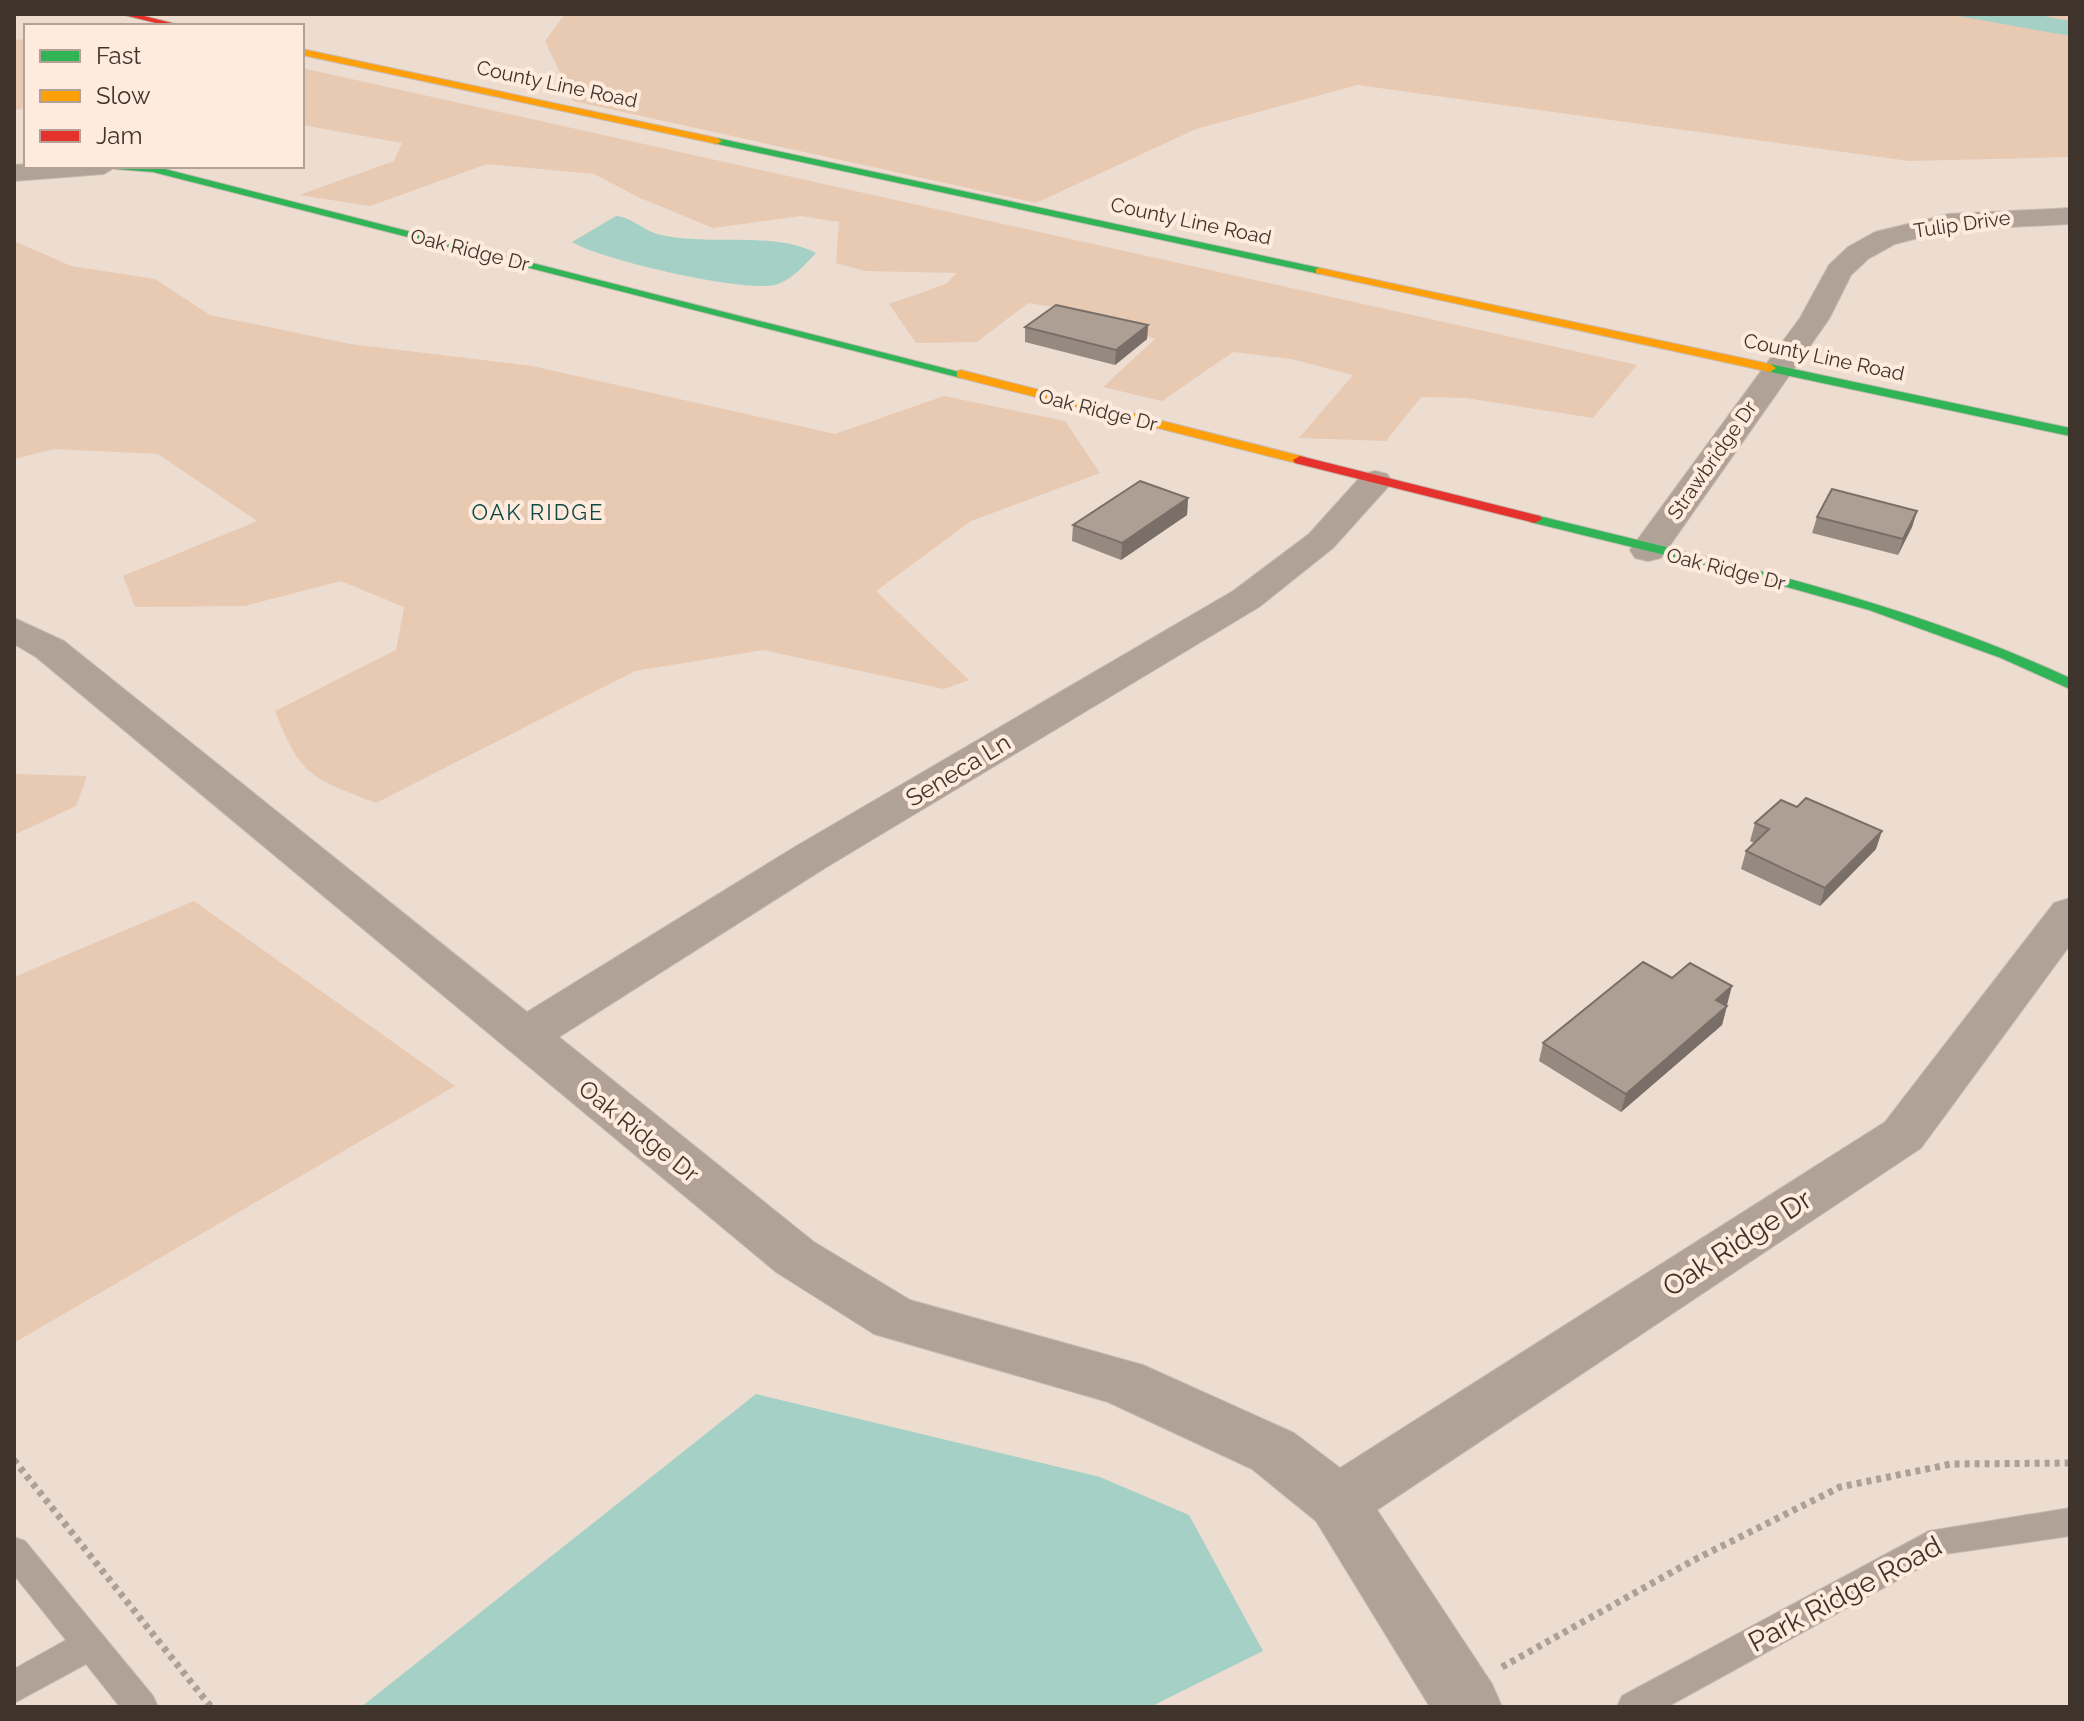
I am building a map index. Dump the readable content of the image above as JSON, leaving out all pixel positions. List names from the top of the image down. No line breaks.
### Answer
{"streets":{"main road":["County Line Road","Oak Ridge Dr"],"street":["Tulip Drive","Strawbridge Dr","Seneca Ln"],"lane":["Park Ridge Road"]},"crossings":[["County Line Road","Tulip Drive"],["County Line Road","Strawbridge Dr"],["Tulip Drive","Strawbridge Dr"],["Oak Ridge Dr","Strawbridge Dr"],["Oak Ridge Dr","Seneca Ln"]],"districts":["OAK RIDGE"],"legend":["Fast","Slow","Jam"]}
